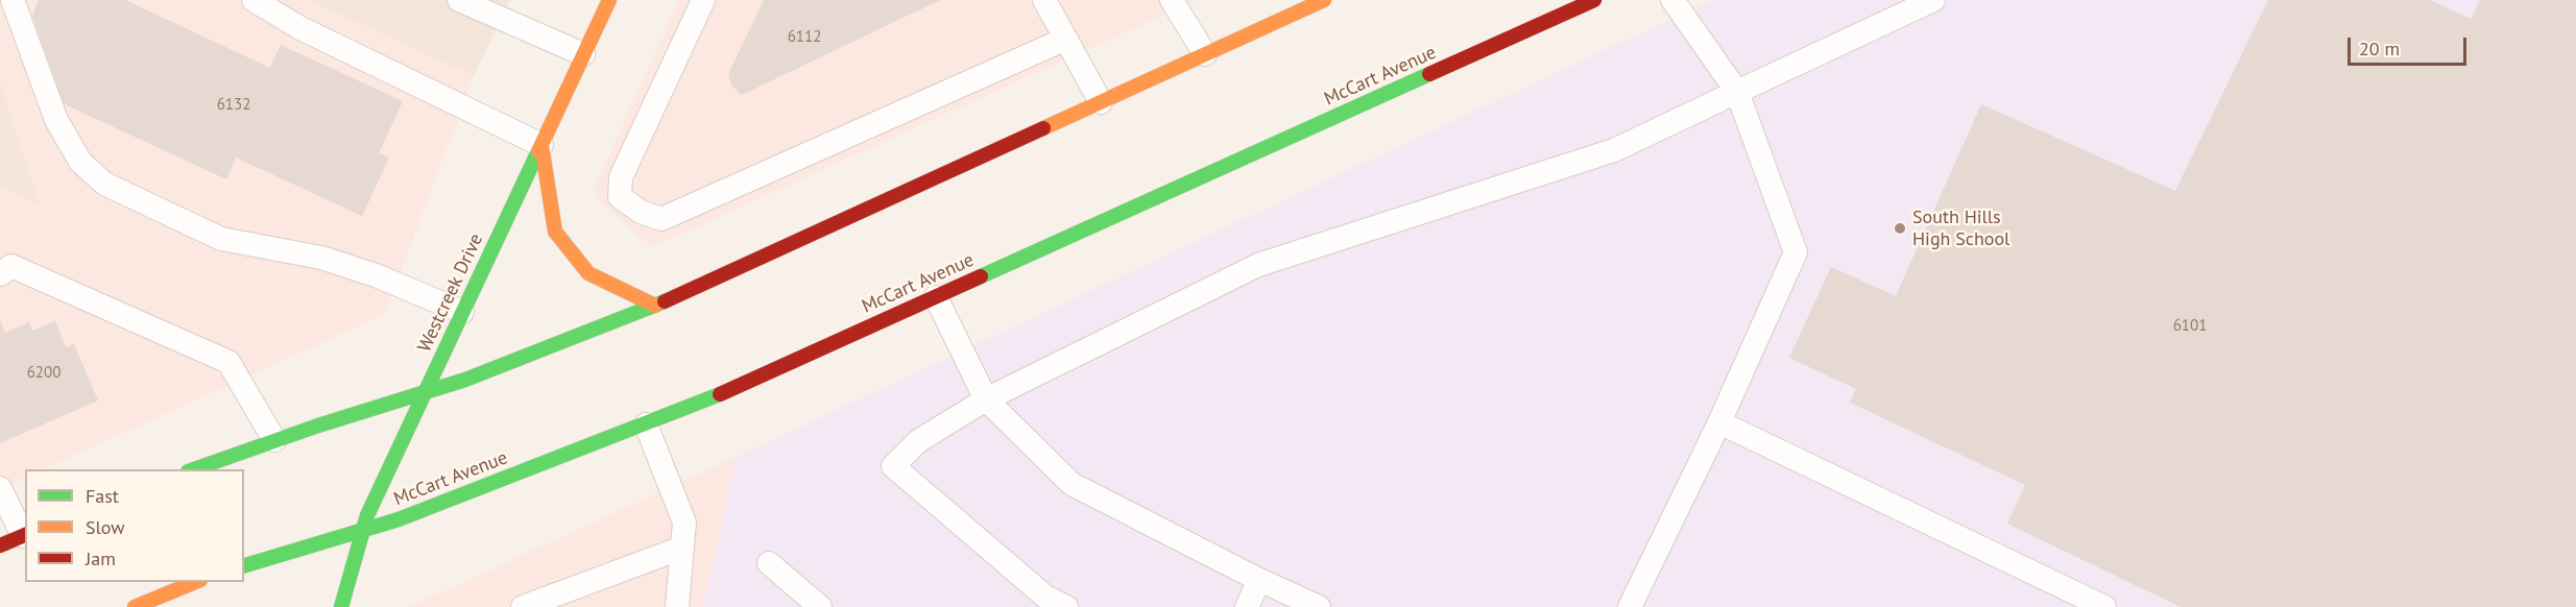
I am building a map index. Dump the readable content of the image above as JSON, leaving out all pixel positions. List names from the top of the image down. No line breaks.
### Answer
{"streets":{"main road":["McCart Avenue","Westcreek Drive"]},"crossings":[["McCart Avenue","Westcreek Drive"]],"places":["South Hills High School"],"house_numbers":["6112","6132","6101","6200"],"legend":["Fast","Slow","Jam"],"scale_bar":"20 m"}
